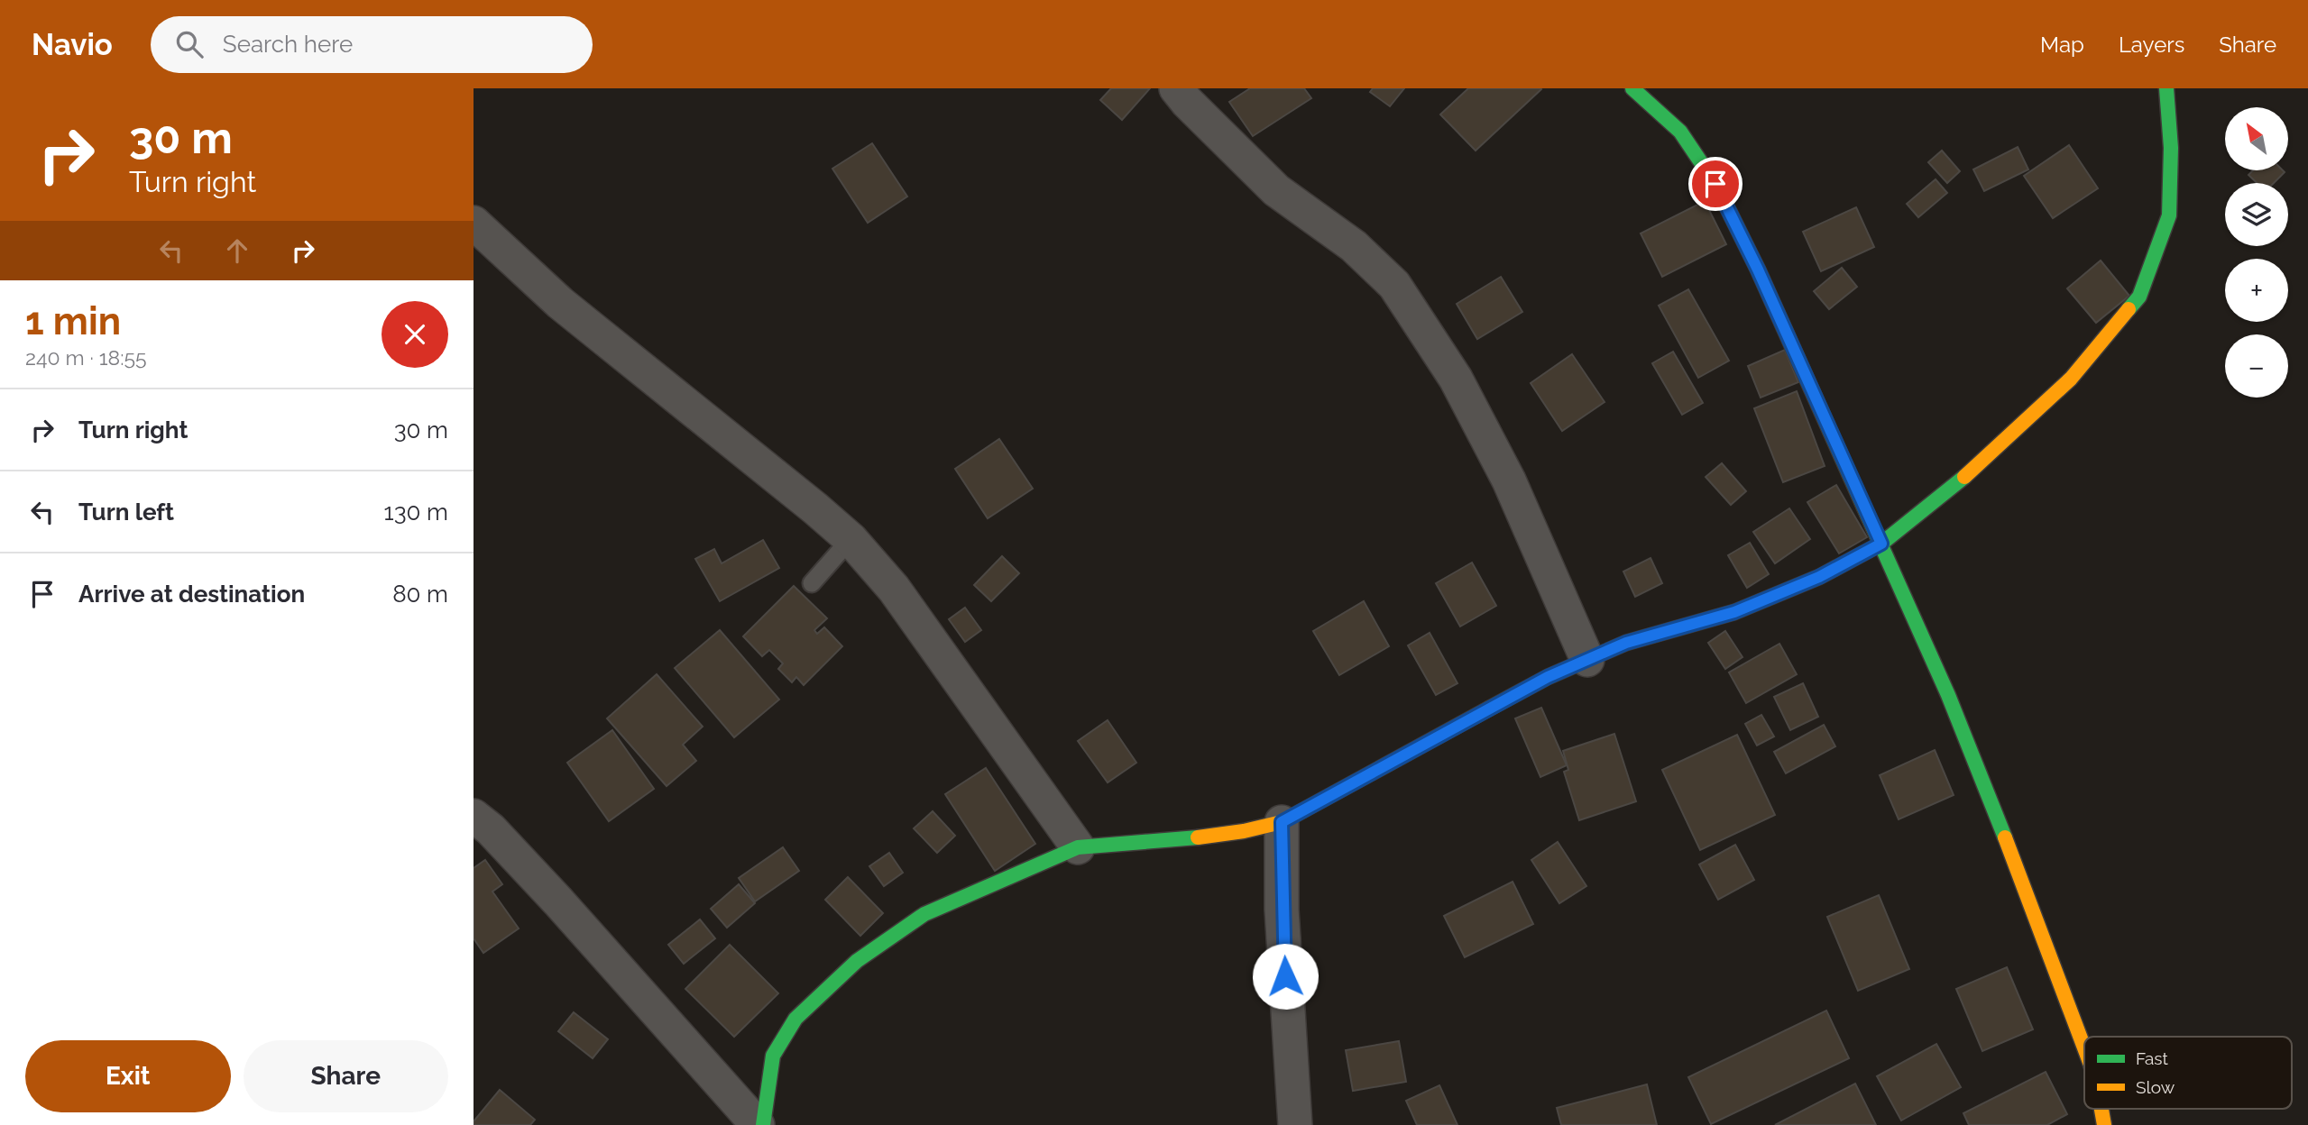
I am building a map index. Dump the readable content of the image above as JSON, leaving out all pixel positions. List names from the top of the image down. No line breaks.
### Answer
{"legend":["Fast","Slow"],"north":"top left","page":{"header":"Navio","search":"Search here","nav":["Map","Layers","Share"],"turn":["30 m","Turn right"],"map_buttons":["+","−"],"heading":["1 min","240 m · 18:55"],"list":[{"name":"Turn right","value":"30 m"},{"name":"Turn left","value":"130 m"},{"name":"Arrive at destination","value":"80 m"}],"buttons":["Exit","Share"]}}
